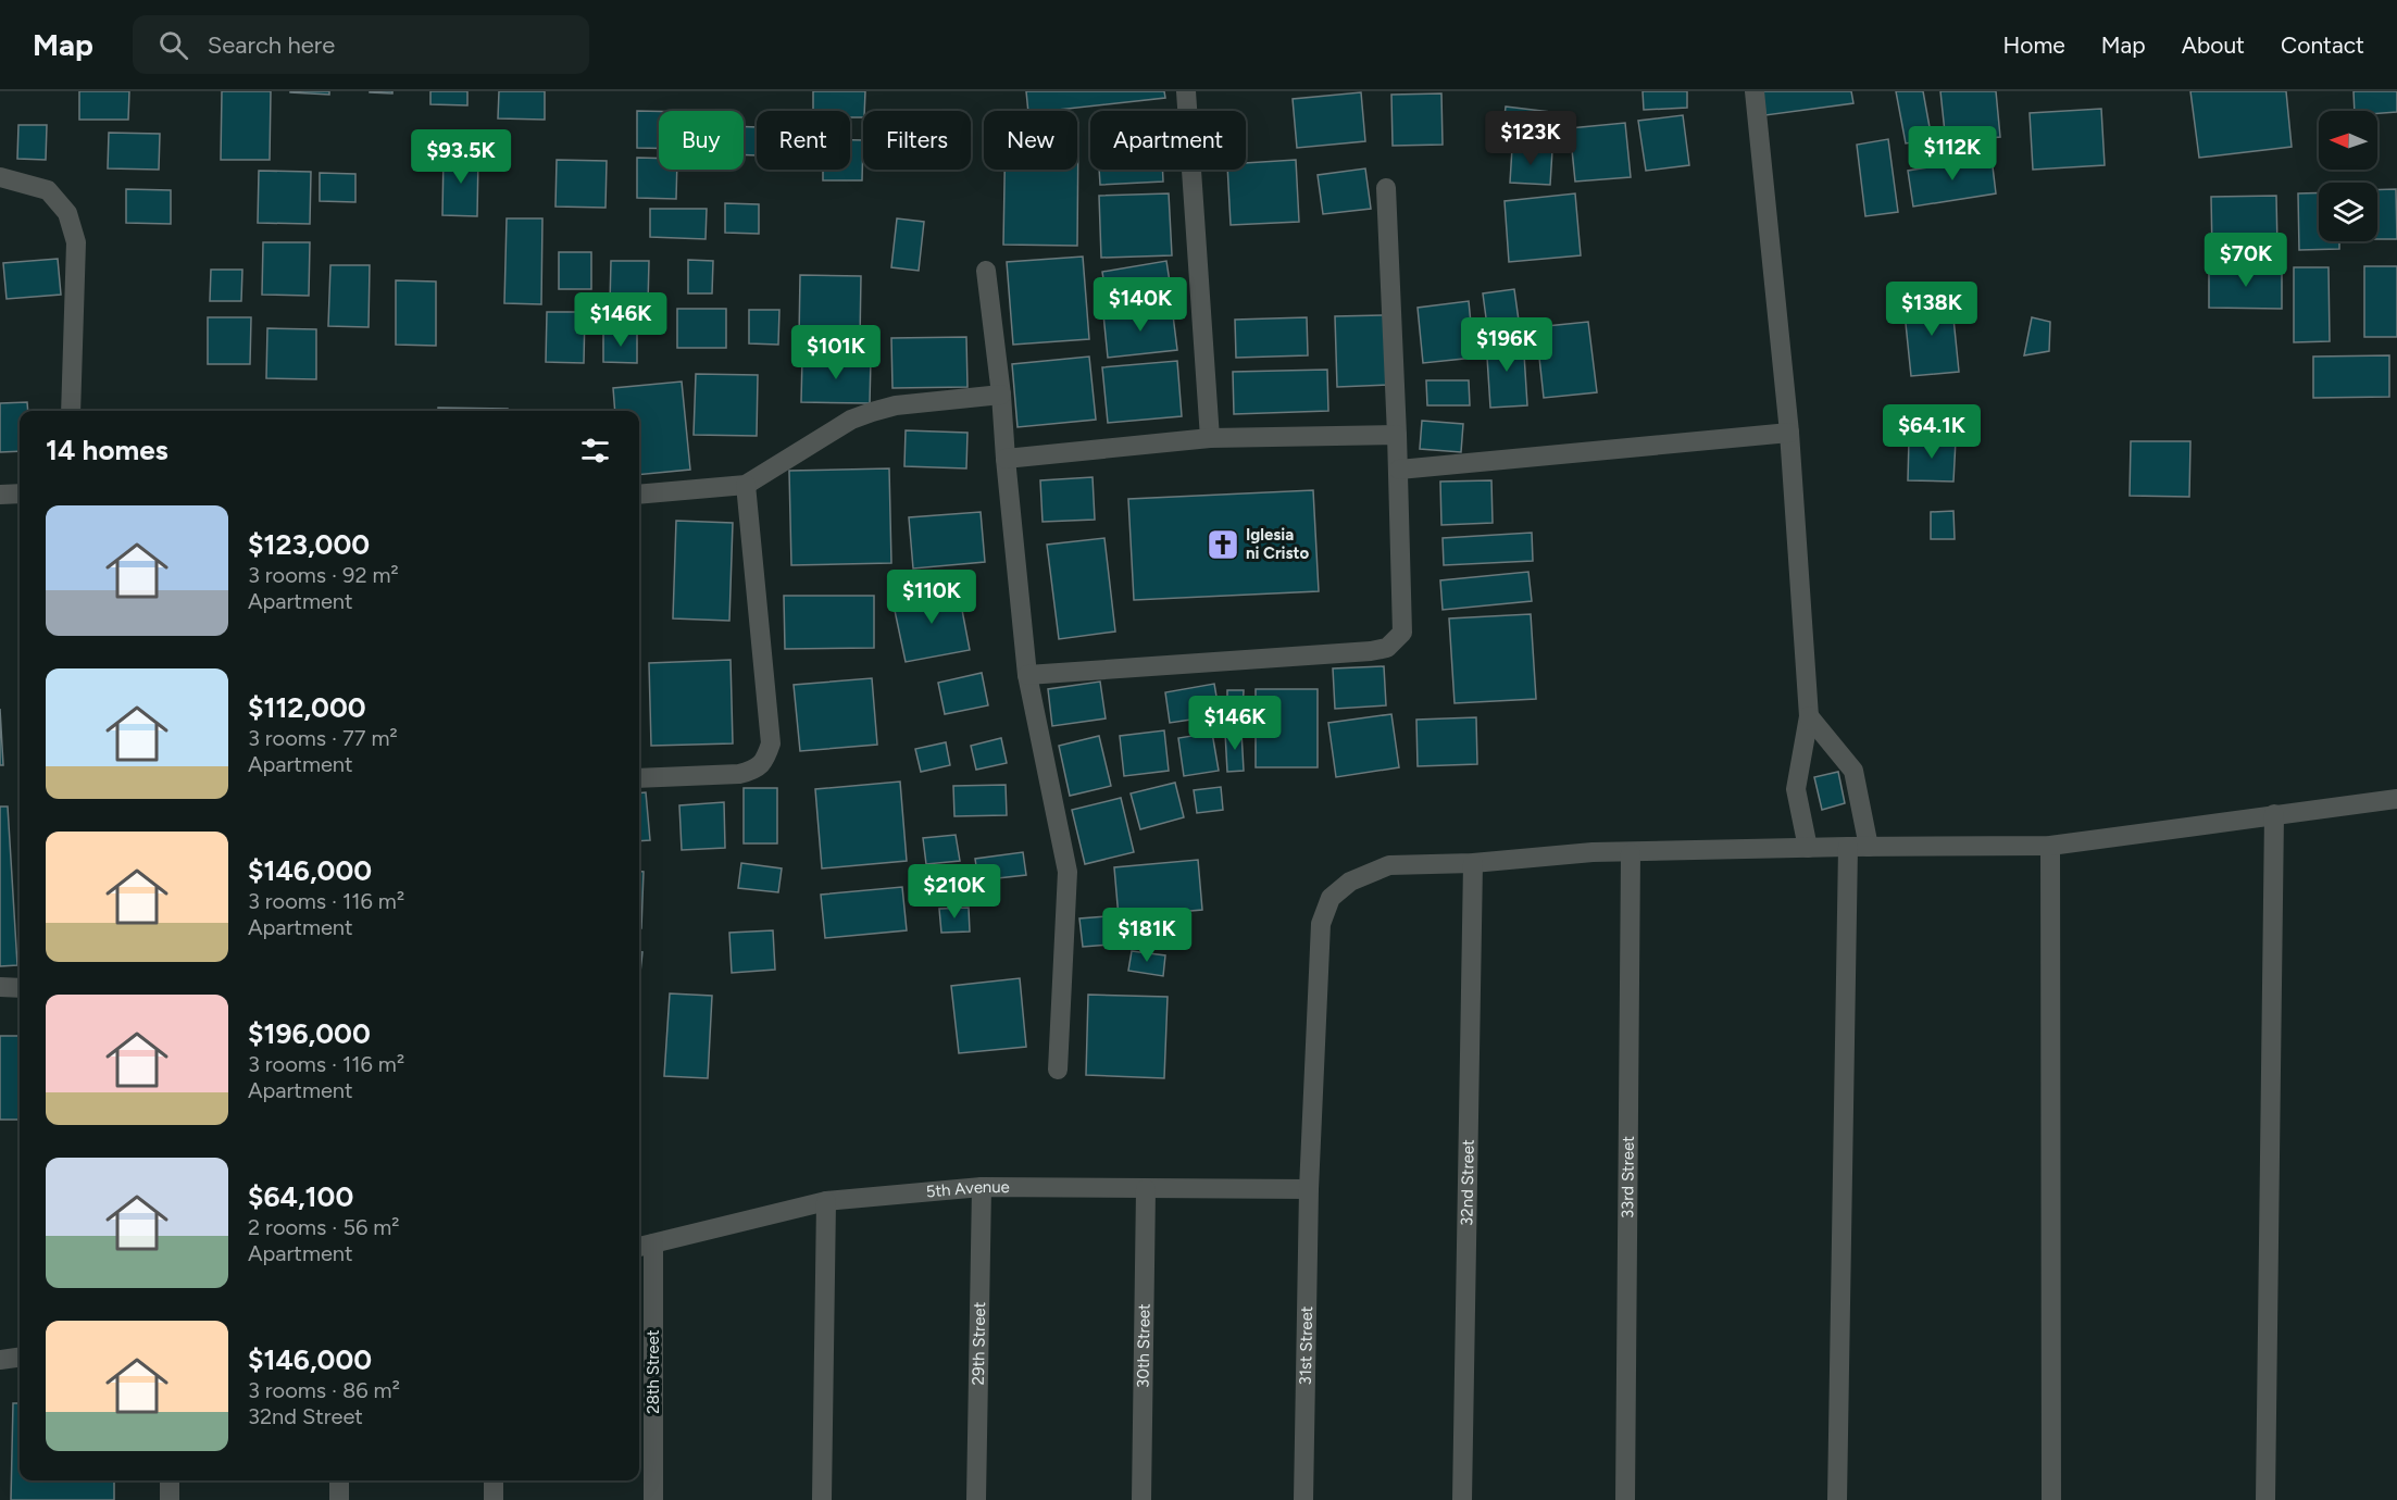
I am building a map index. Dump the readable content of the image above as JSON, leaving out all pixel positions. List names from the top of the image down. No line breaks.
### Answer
{"streets":{"street":["33rd Street","32nd Street","5th Avenue","29th Street","30th Street","31st Street","28th Street"]},"crossings":[["33rd Street","31st Street"],["32nd Street","31st Street"],["5th Avenue","29th Street"],["5th Avenue","30th Street"],["5th Avenue","31st Street"],["5th Avenue","28th Street"]],"places":{"church":["Iglesia ni Cristo"]},"north":"left","page":{"header":"Map","search":"Search here","nav":["Home","Map","About","Contact"],"price":["$123K","$112K","$93.5K","$70K","$140K","$138K","$146K","$196K","$101K","$64.1K","$110K","$146K","$210K","$181K"],"chip":["Buy","Rent","Filters","New","Apartment"],"heading":"14 homes","list":[{"name":"$123,000","note":"3 rooms · 92 m² · Apartment"},{"name":"$112,000","note":"3 rooms · 77 m² · Apartment"},{"name":"$146,000","note":"3 rooms · 116 m² · Apartment"},{"name":"$196,000","note":"3 rooms · 116 m² · Apartment"},{"name":"$64,100","note":"2 rooms · 56 m² · Apartment"},{"name":"$146,000","note":"3 rooms · 86 m² · 32nd Street"}]}}
